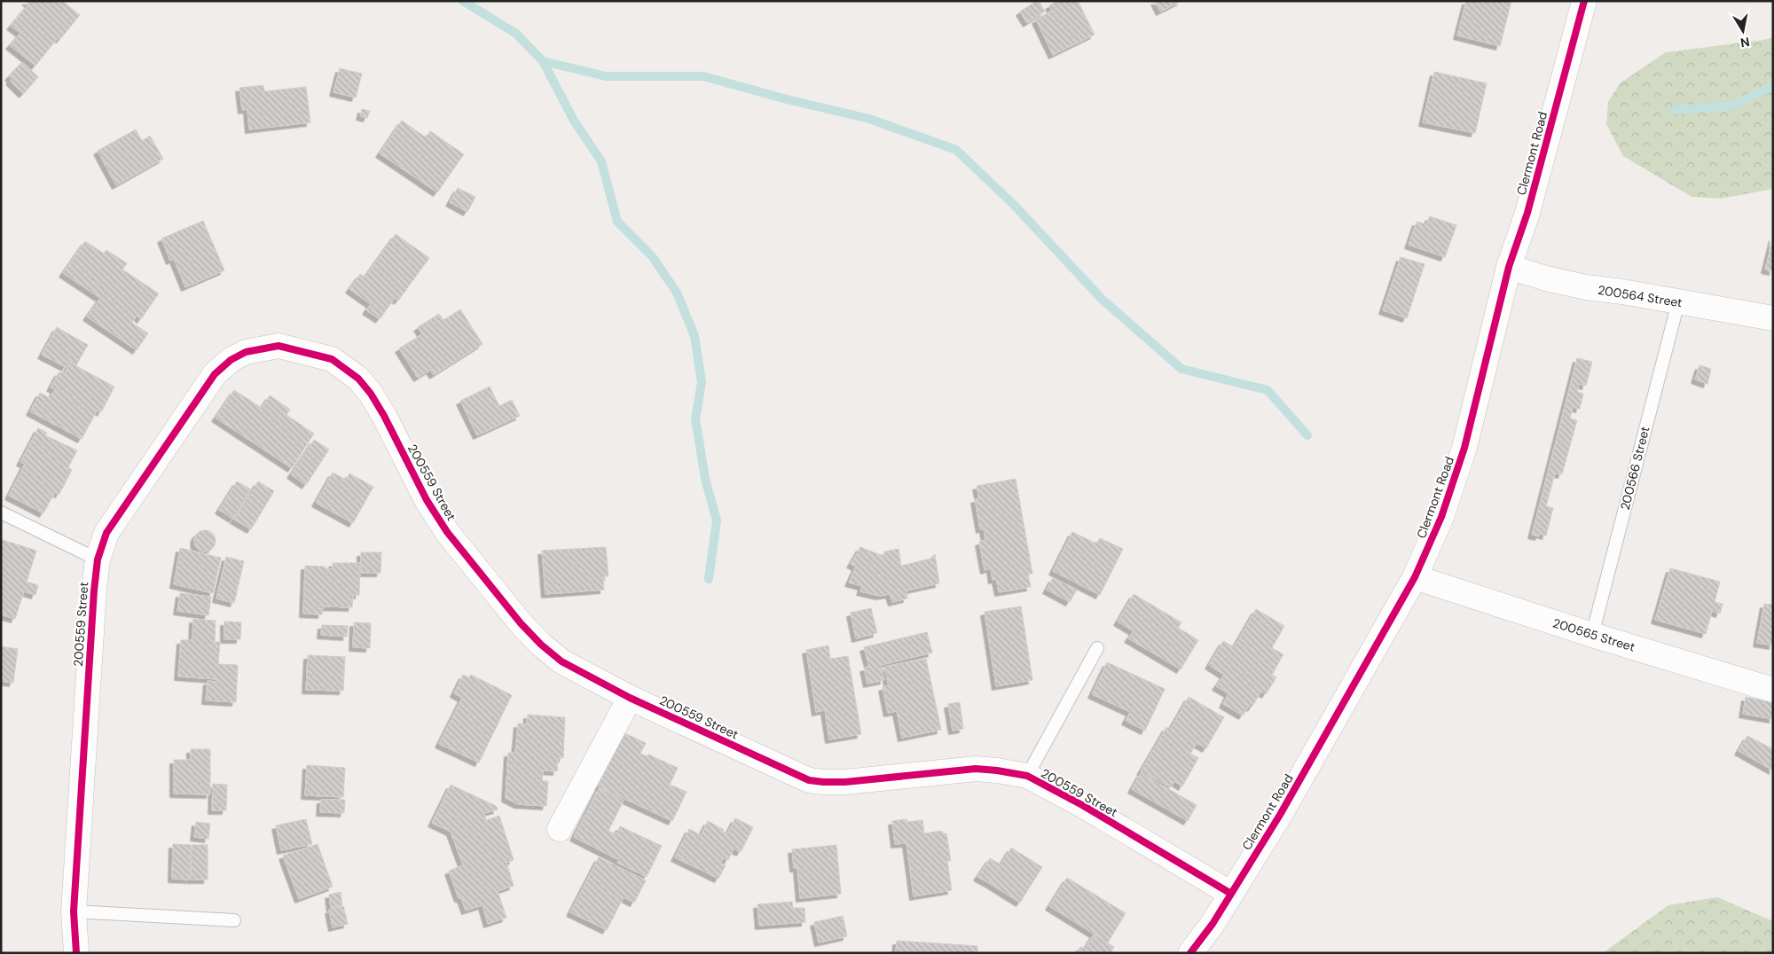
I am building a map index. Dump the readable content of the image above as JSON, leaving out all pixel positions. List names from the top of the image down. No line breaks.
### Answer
{"streets":{"street":["Clermont Road","200564 Street","200559 Street","200565 Street"],"lane":["200566 Street"]},"crossings":[["Clermont Road","200564 Street"],["Clermont Road","200559 Street"],["Clermont Road","200565 Street"],["200564 Street","200566 Street"],["200566 Street","200565 Street"]],"north":"bottom"}
